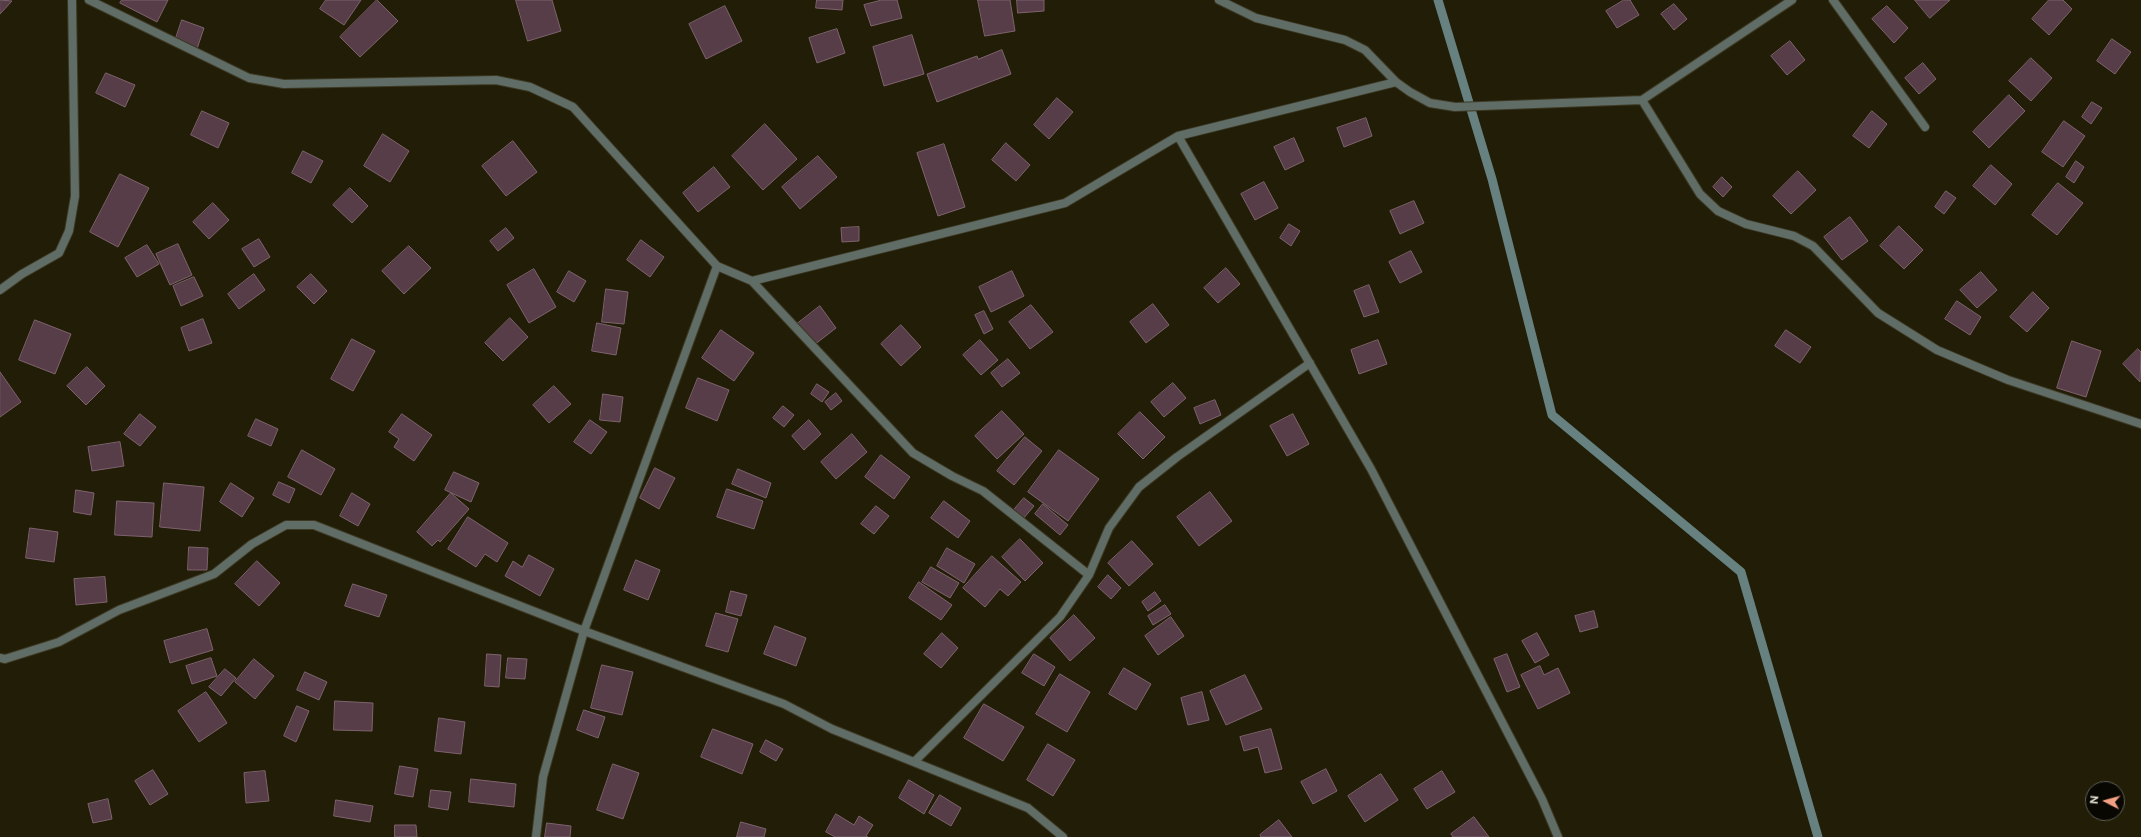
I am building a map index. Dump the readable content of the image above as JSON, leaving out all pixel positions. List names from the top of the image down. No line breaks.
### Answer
{"north":"left"}
